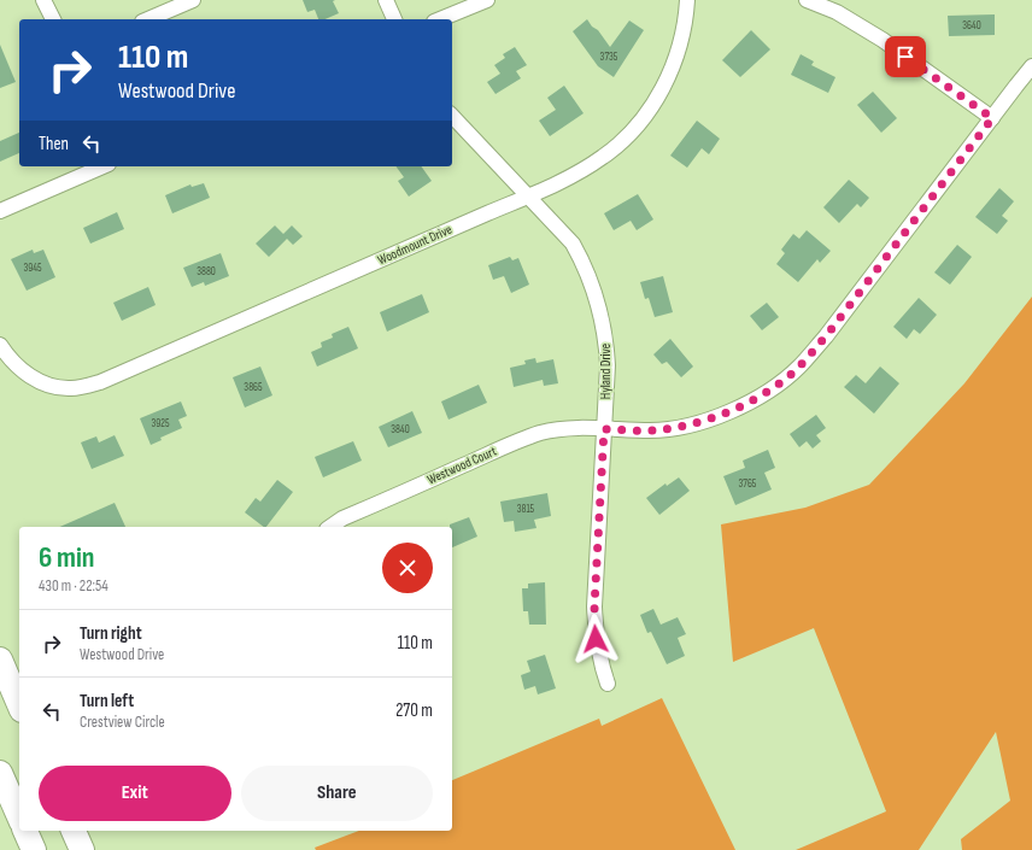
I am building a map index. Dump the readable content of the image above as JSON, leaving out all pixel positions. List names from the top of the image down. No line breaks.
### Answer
{"streets":{"street":["Woodmount Drive","Hyland Drive","Westwood Court"]},"crossings":[["Woodmount Drive","Hyland Drive"],["Hyland Drive","Westwood Court"]],"house_numbers":["3640","3735","3945","3880","3865","3925","3840","3765","3815"],"page":{"turn":["110 m","Westwood Drive"],"then":"Then","heading":["6 min","430 m · 22:54"],"list":[{"name":"Turn right","note":"Westwood Drive","value":"110 m"},{"name":"Turn left","note":"Crestview Circle","value":"270 m"}],"buttons":["Exit","Share"]}}
